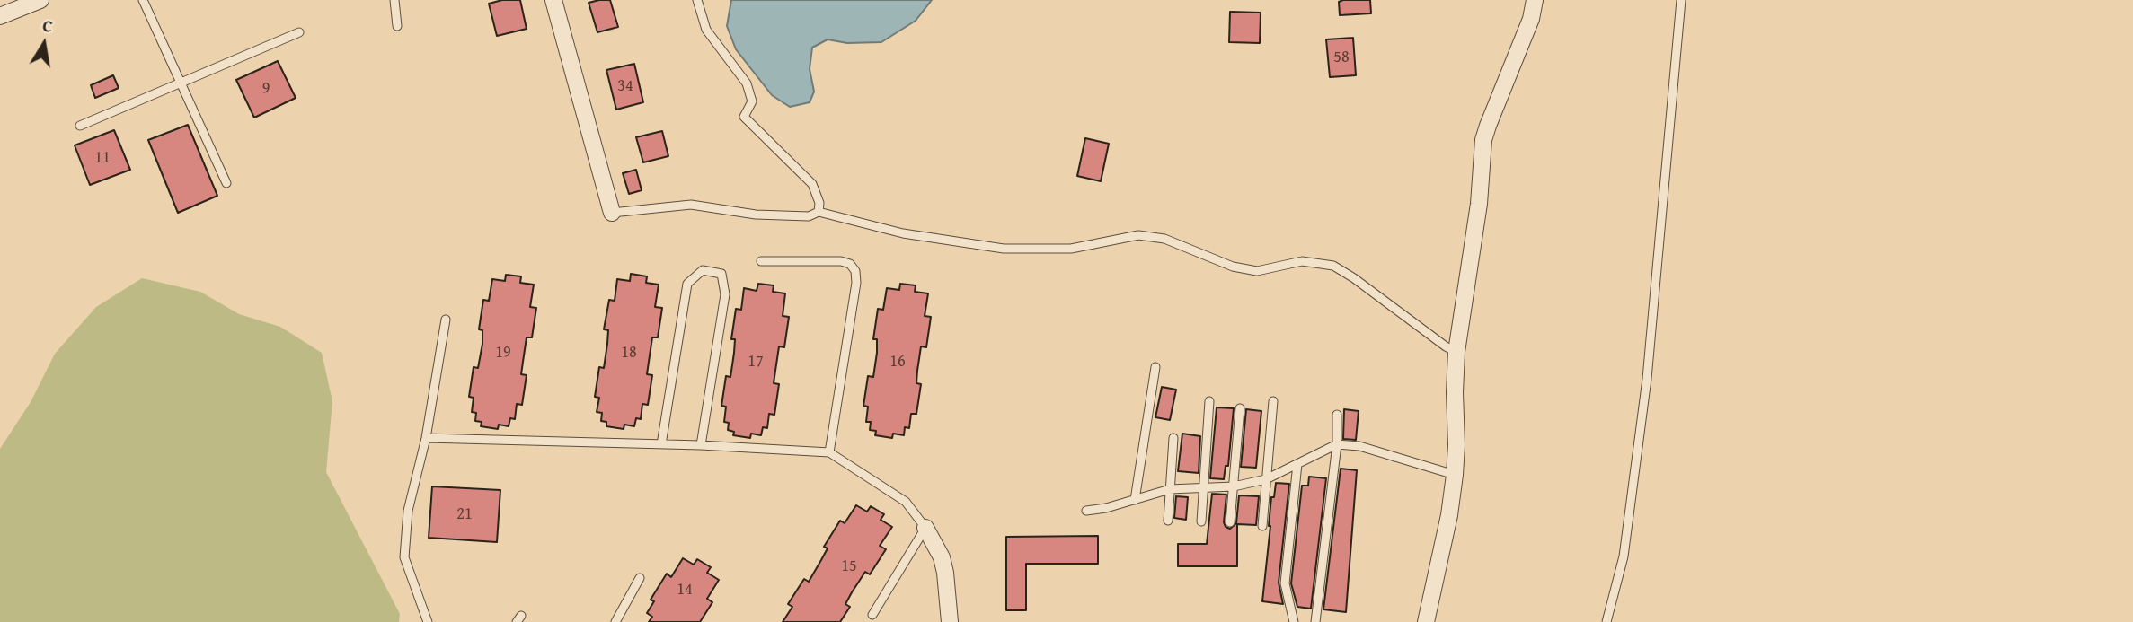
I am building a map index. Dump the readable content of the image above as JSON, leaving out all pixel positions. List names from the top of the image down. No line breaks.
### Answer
{"house_numbers":["58","34","9","11","19","18","17","16","21","15","14"],"north":"top"}
